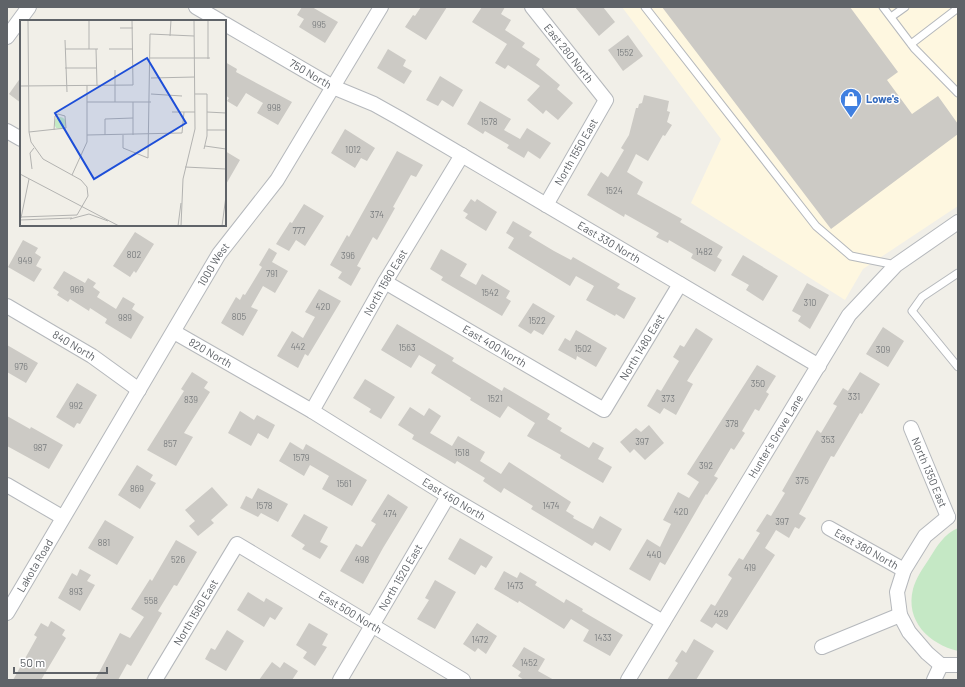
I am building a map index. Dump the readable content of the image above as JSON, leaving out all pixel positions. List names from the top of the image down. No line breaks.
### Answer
{"streets":{"street":["East 280 North","750 North","North 1550 East","East 330 North","1000 West","North 1580 East","840 North","East 400 North","North 1480 East","820 North","Hunter's Grove Lane","North 1350 East","East 450 North","East 380 North","Lakota Road","North 1520 East","East 500 North"]},"crossings":[["East 280 North","North 1550 East"],["750 North","East 330 North"],["750 North","1000 West"],["North 1550 East","East 330 North"],["East 330 North","North 1580 East"],["East 330 North","North 1480 East"],["East 330 North","Hunter's Grove Lane"],["1000 West","840 North"],["1000 West","820 North"],["1000 West","Lakota Road"],["North 1580 East","East 400 North"],["North 1580 East","East 450 North"],["North 1580 East","East 500 North"],["East 400 North","North 1480 East"],["820 North","East 450 North"],["Hunter's Grove Lane","East 450 North"],["East 450 North","North 1520 East"],["North 1520 East","East 500 North"]],"places":{"shop":["Lowe's"]},"house_numbers":["995","1552","998","1578","1012","1524","374","777","1482","802","396","949","791","969","1542","310","420","805","989","1522","442","1563","1502","309","976","350","331","1521","373","839","992","378","353","397","857","987","1518","1579","392","375","1561","869","1578","1474","420","474","397","881","440","526","498","419","1473","893","558","429","1433","1472","1452"],"scale_bar":"50 m"}
